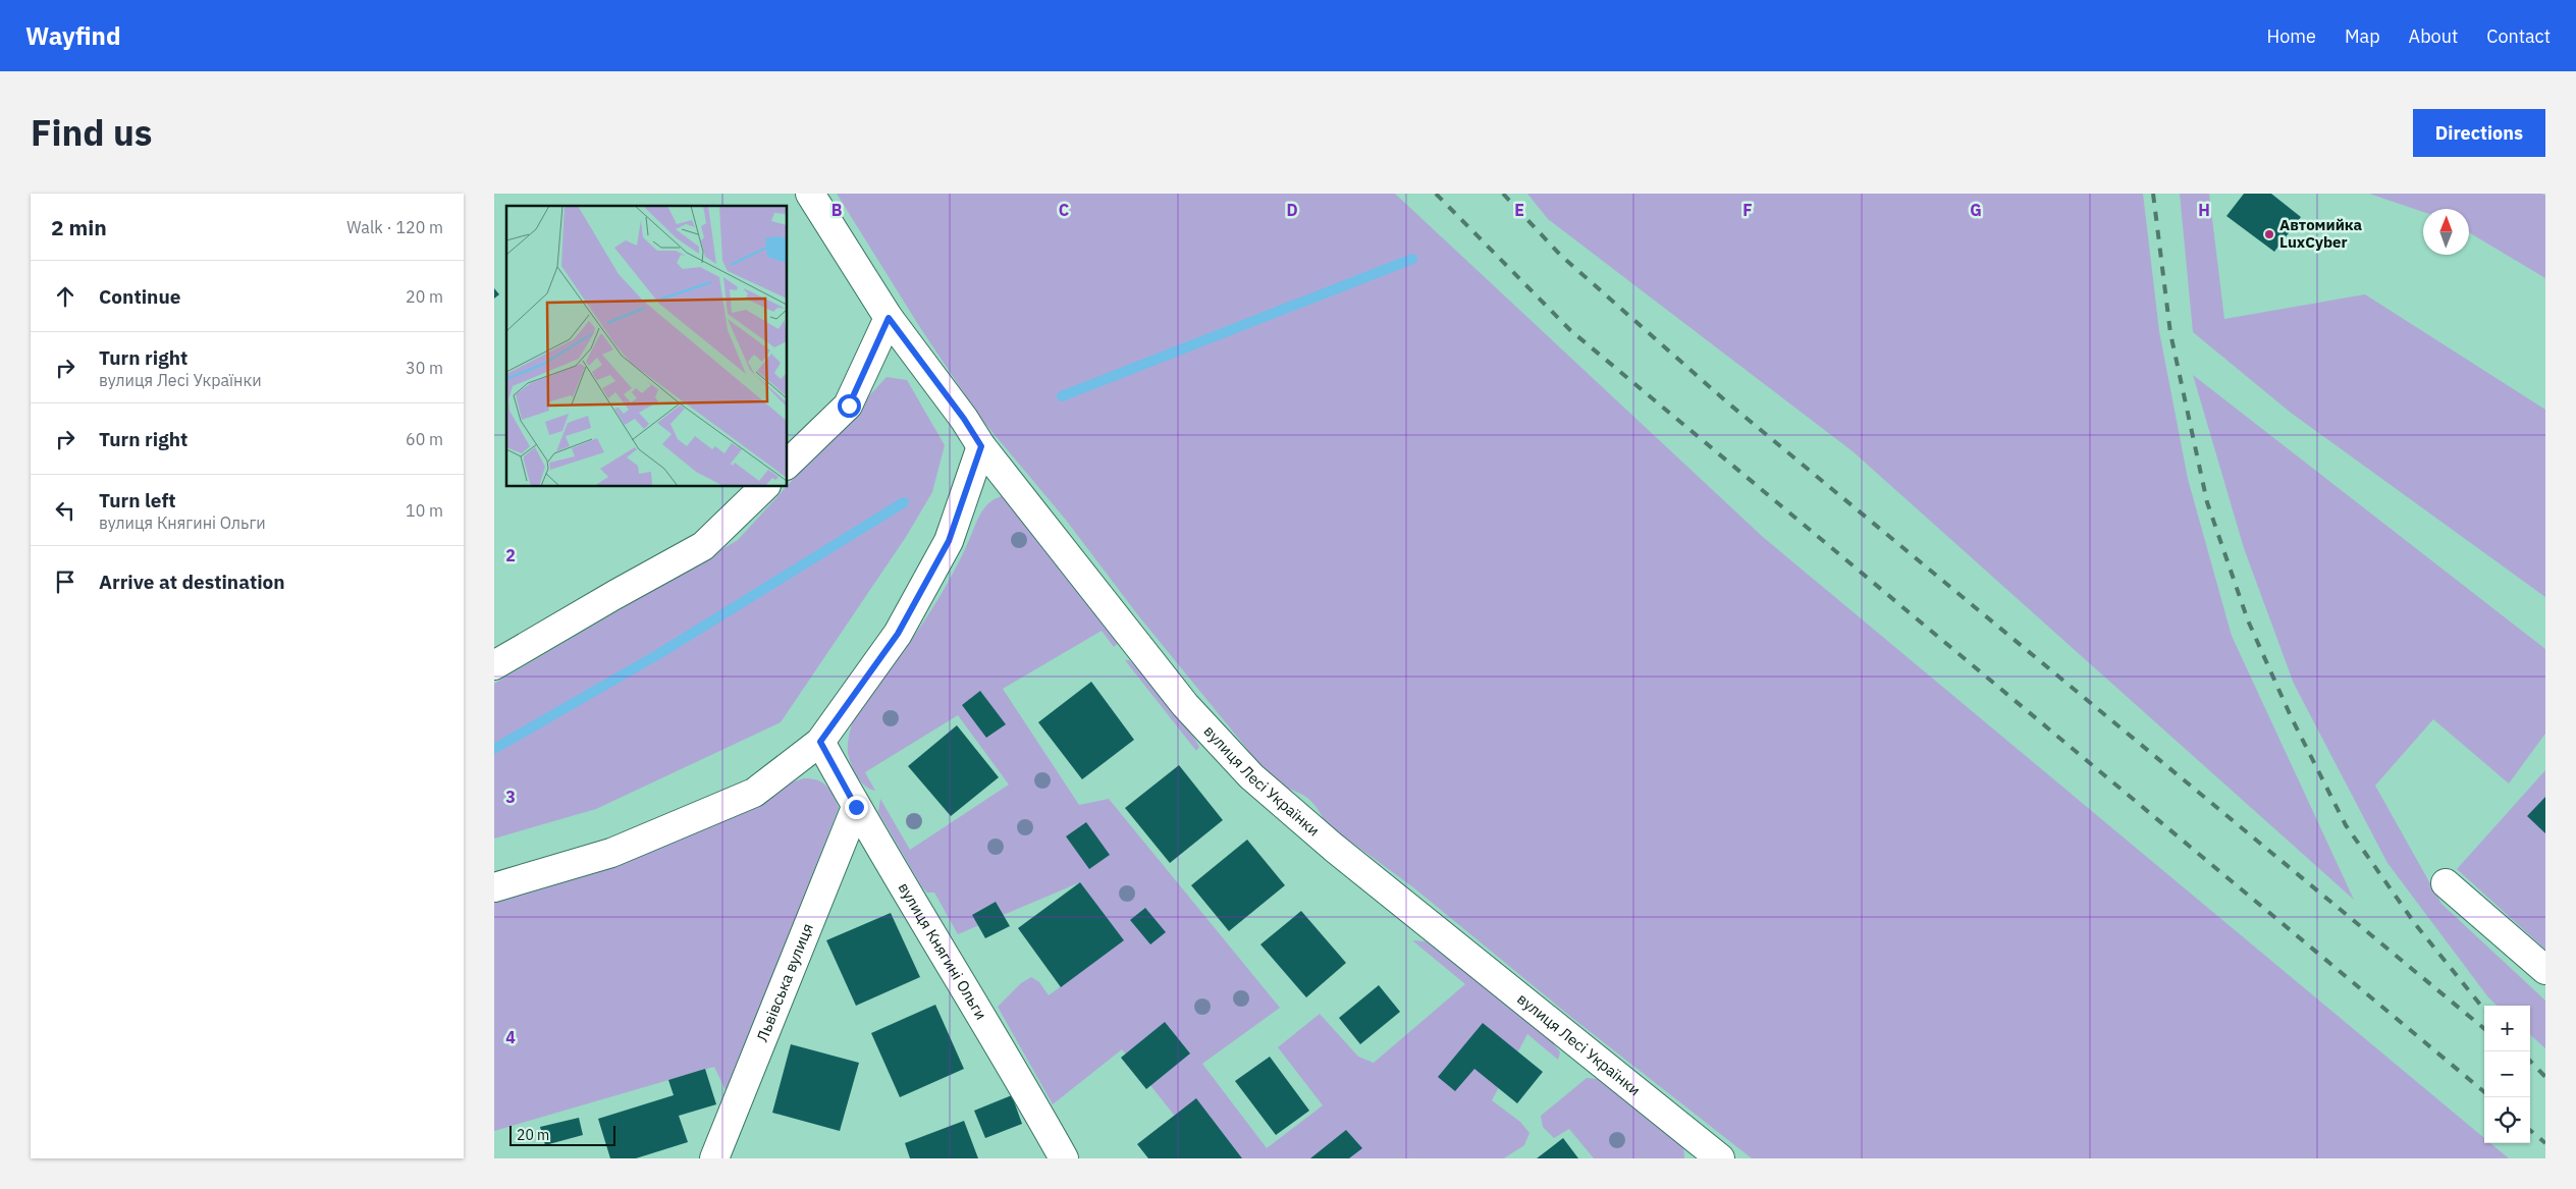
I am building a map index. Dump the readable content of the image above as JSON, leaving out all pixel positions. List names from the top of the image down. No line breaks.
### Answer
{"streets":{"street":["вулиця Лесі Українки","вулиця Княгині Ольги","Львівська вулиця"]},"crossings":[["вулиця Княгині Ольги","Львівська вулиця"]],"places":["Автомийка LuxCyber"],"scale_bar":"20 m","north":"top","page":{"header":"Wayfind","nav":["Home","Map","About","Contact"],"title":"Find us","buttons":"Directions","heading":["2 min","Walk · 120 m"],"list":[["Continue","20 m"],["Turn right","вулиця Лесі Українки","30 m"],["Turn right","60 m"],["Turn left","вулиця Княгині Ольги","10 m"],"Arrive at destination"],"map_buttons":["+","−"],"scale":"20 m"},"grid":{"columns":["B","C","D","E","F","G","H"],"rows":["2","3","4"]}}
